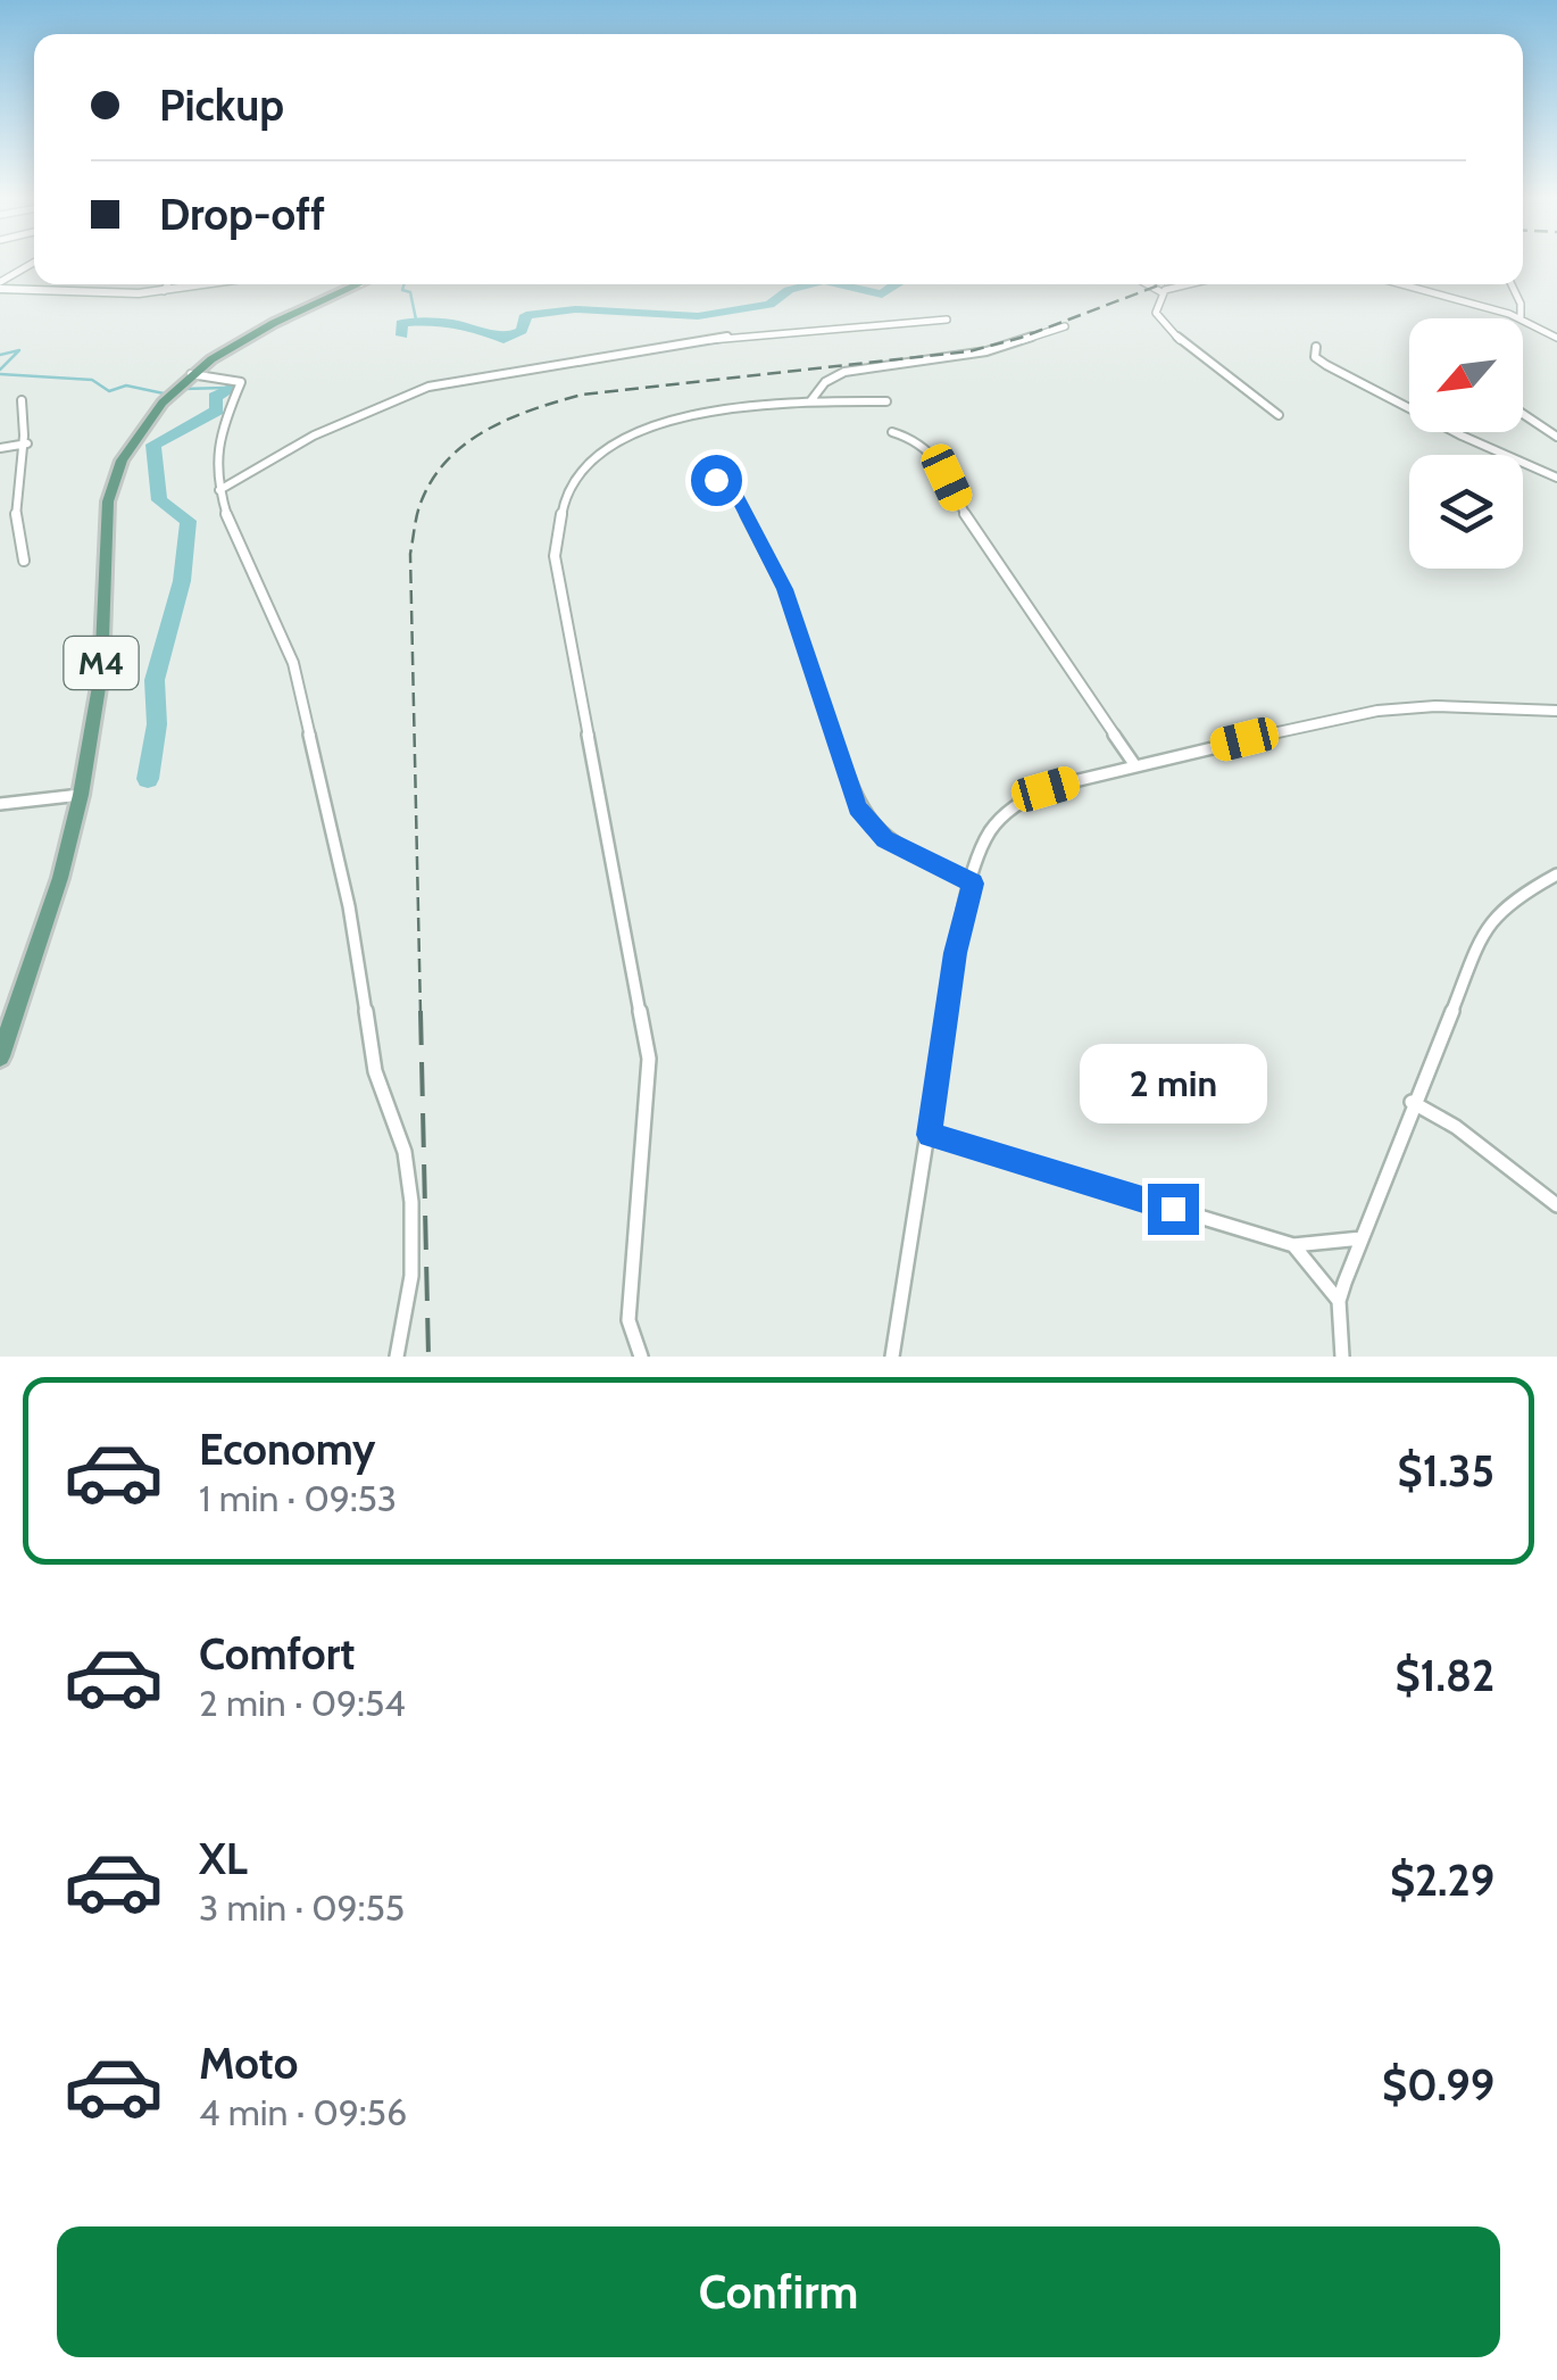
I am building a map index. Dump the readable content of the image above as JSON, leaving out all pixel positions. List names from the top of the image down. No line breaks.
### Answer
{"streets":{"main road":["M4"]},"north":"bottom left","page":{"banner":["Pickup","Drop-off"],"bubble":"2 min","list":[{"name":"Economy","note":"1 min · 09:53","value":"$1.35"},{"name":"Comfort","note":"2 min · 09:54","value":"$1.82"},{"name":"XL","note":"3 min · 09:55","value":"$2.29"},{"name":"Moto","note":"4 min · 09:56","value":"$0.99"}],"buttons":"Confirm"}}
